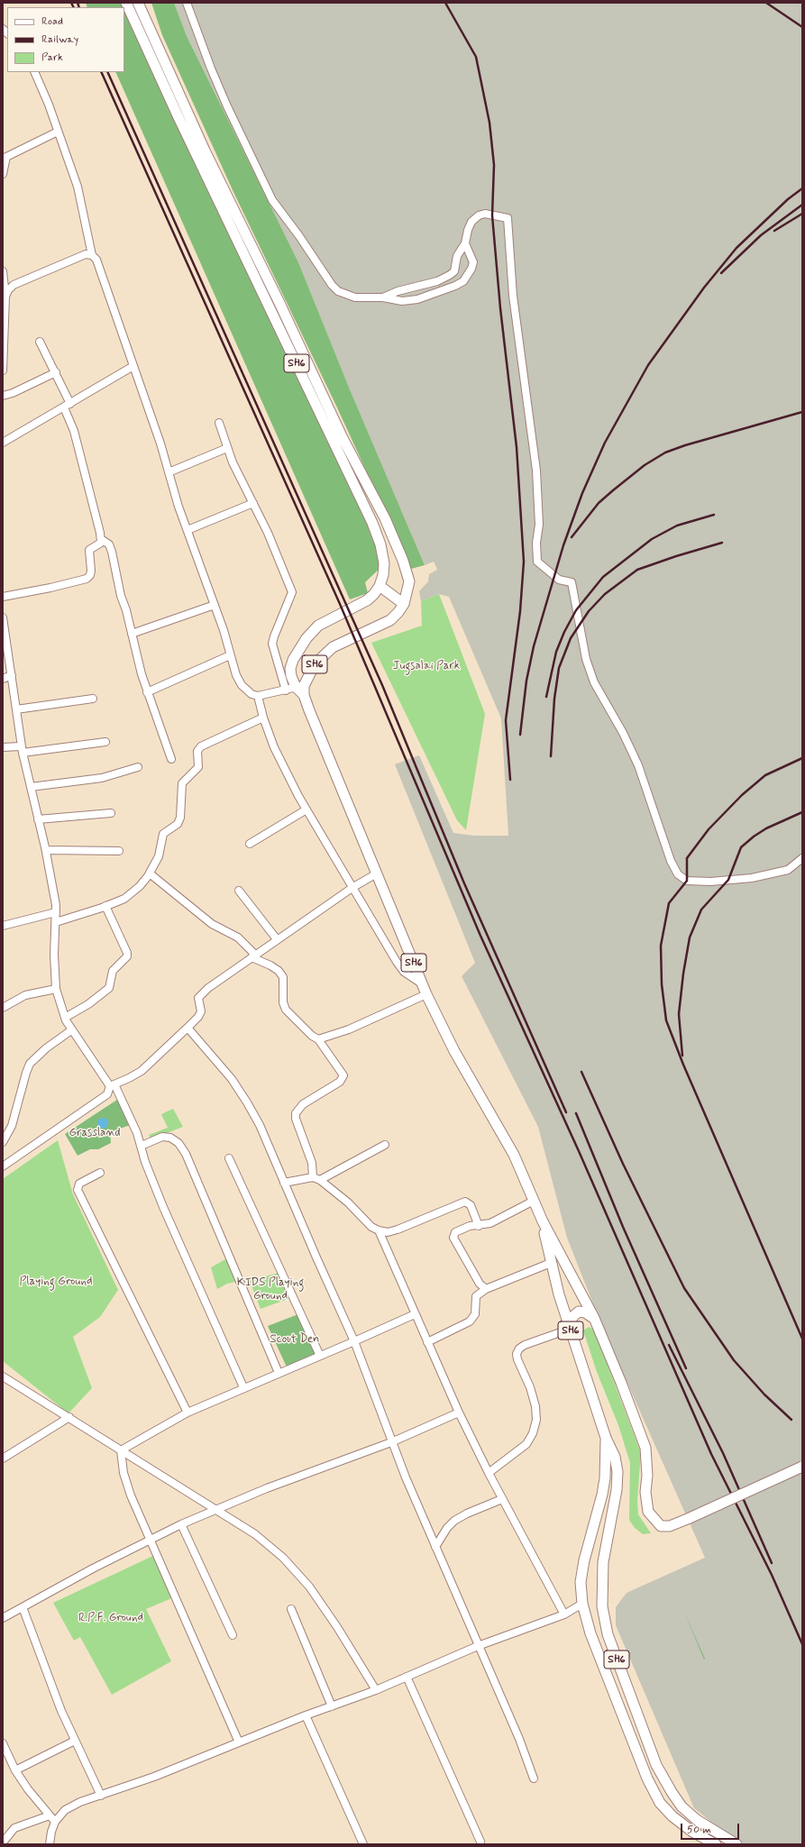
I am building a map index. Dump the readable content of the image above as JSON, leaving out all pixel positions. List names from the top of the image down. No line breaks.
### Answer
{"streets":{"main road":["SH6"]},"parks":["Jugsalai Park","Grassland","Playing Ground","KIDS Playing Ground","Scout Den","R.P.F. Ground"],"legend":["Road","Railway","Park"],"scale_bar":"50 m"}
